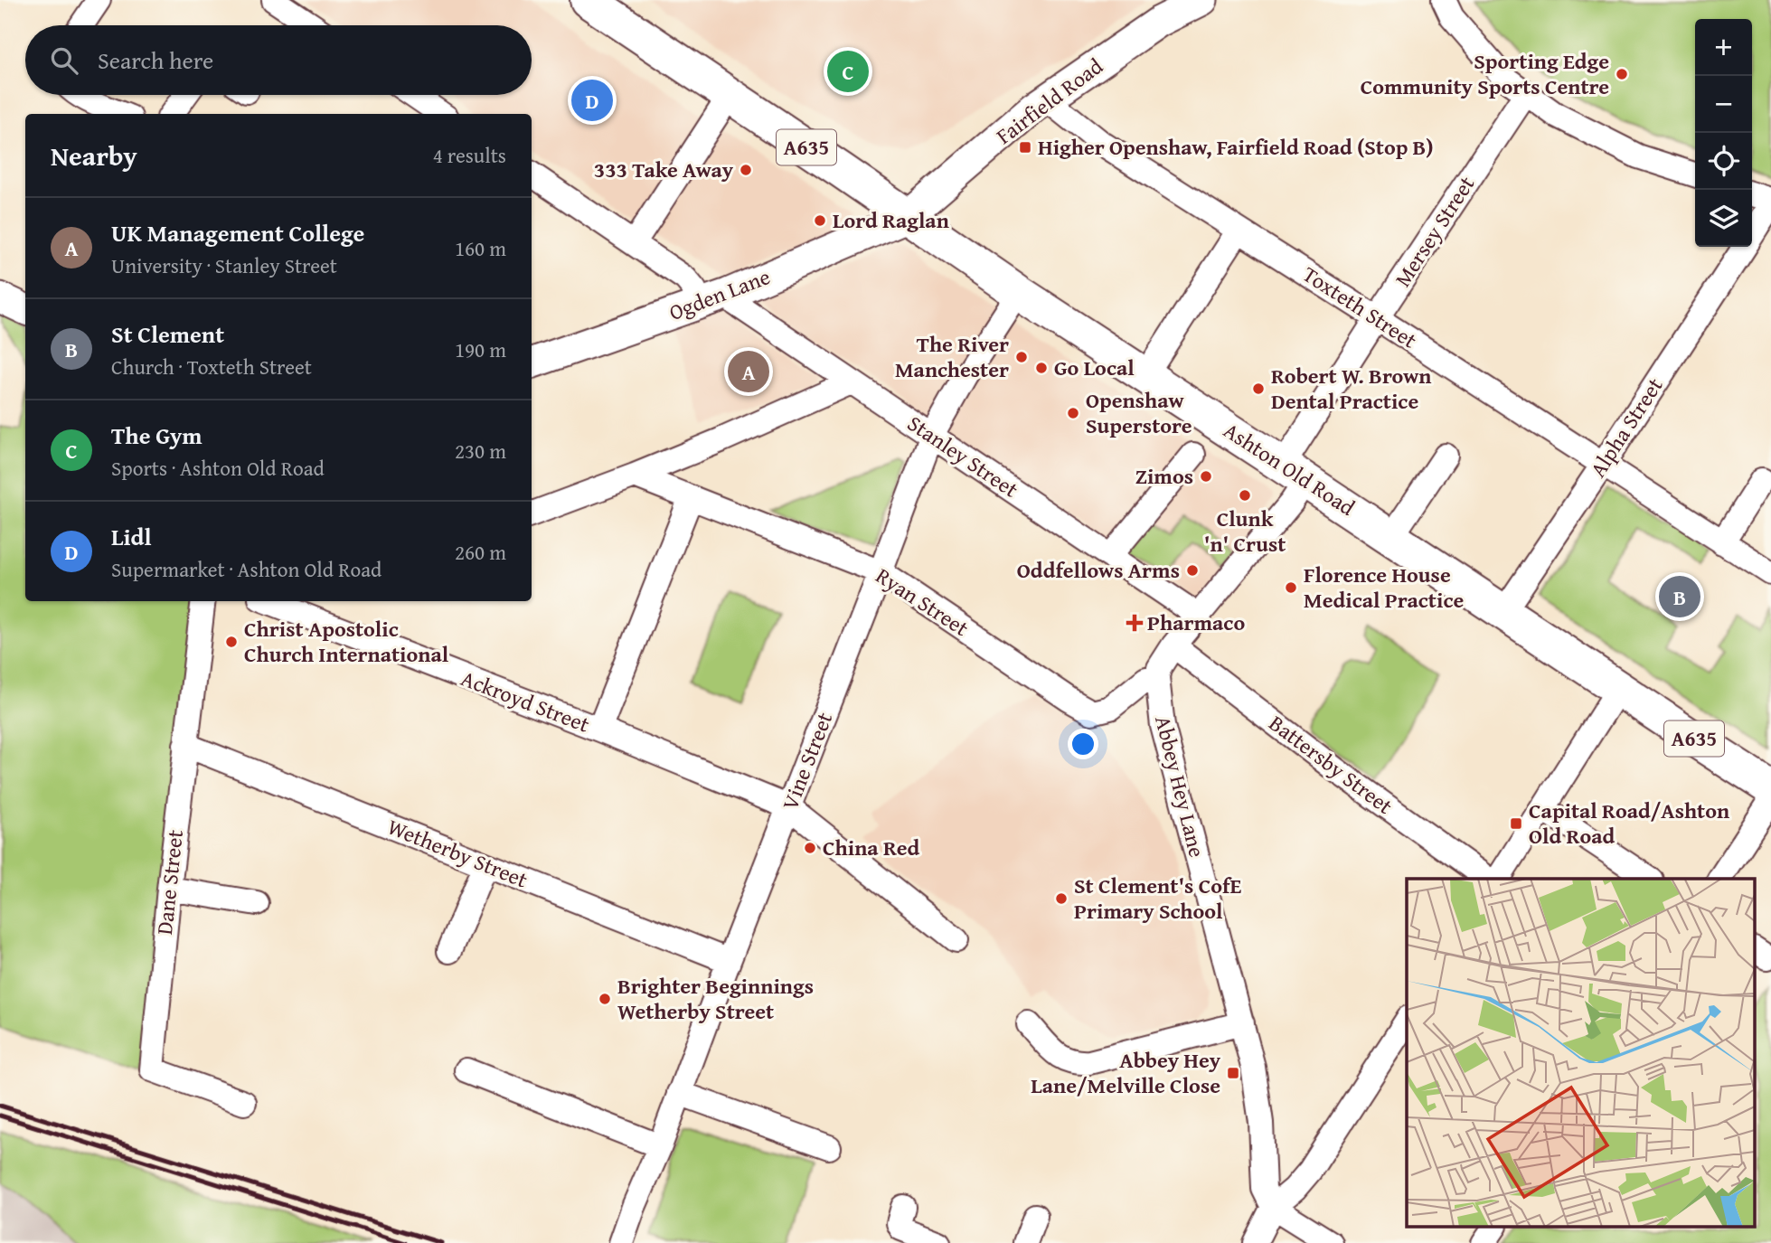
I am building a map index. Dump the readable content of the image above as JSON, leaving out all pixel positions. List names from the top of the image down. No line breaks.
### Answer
{"streets":{"highway":["A635","Ashton Old Road"],"street":["Fairfield Road","Mersey Street","Ogden Lane","Toxteth Street","Alpha Street","Stanley Street","Ryan Street","Ackroyd Street","Vine Street","Battersby Street","Abbey Hey Lane","Wetherby Street","Dane Street"]},"crossings":[["Fairfield Road","Ogden Lane"],["Fairfield Road","Toxteth Street"],["Fairfield Road","Ashton Old Road"],["Mersey Street","Toxteth Street"],["Mersey Street","Ashton Old Road"],["Ogden Lane","Stanley Street"],["Ogden Lane","Ashton Old Road"],["Toxteth Street","Alpha Street"],["Alpha Street","Ashton Old Road"],["Stanley Street","Vine Street"],["Ashton Old Road","Vine Street"],["Ryan Street","Vine Street"],["Ryan Street","Abbey Hey Lane"],["Ackroyd Street","Vine Street"],["Vine Street","Wetherby Street"],["Wetherby Street","Dane Street"]],"places":{"other":["Sporting Edge Community Sports Centre","333 Take Away","Lord Raglan","The River Manchester","Go Local","Robert W. Brown Dental Practice","Openshaw Superstore","Zimos","Clunk 'n' Crust","Oddfellows Arms","Florence House Medical Practice","Christ Apostolic Church International","China Red","St Clement's CofE Primary School","Brighter Beginnings Wetherby Street"],"transit":["Higher Openshaw, Fairfield Road (Stop B)","Capital Road/Ashton Old Road","Abbey Hey Lane/Melville Close"],"health":["Pharmaco"]},"page":{"map_buttons":["+","−"],"search":"Search here","pins":["C","D","A","B"],"heading":["Nearby","4 results"],"list":[{"mark":"A","name":"UK Management College","note":"University · Stanley Street","value":"160 m"},{"mark":"B","name":"St Clement","note":"Church · Toxteth Street","value":"190 m"},{"mark":"C","name":"The Gym","note":"Sports · Ashton Old Road","value":"230 m"},{"mark":"D","name":"Lidl","note":"Supermarket · Ashton Old Road","value":"260 m"}]}}
